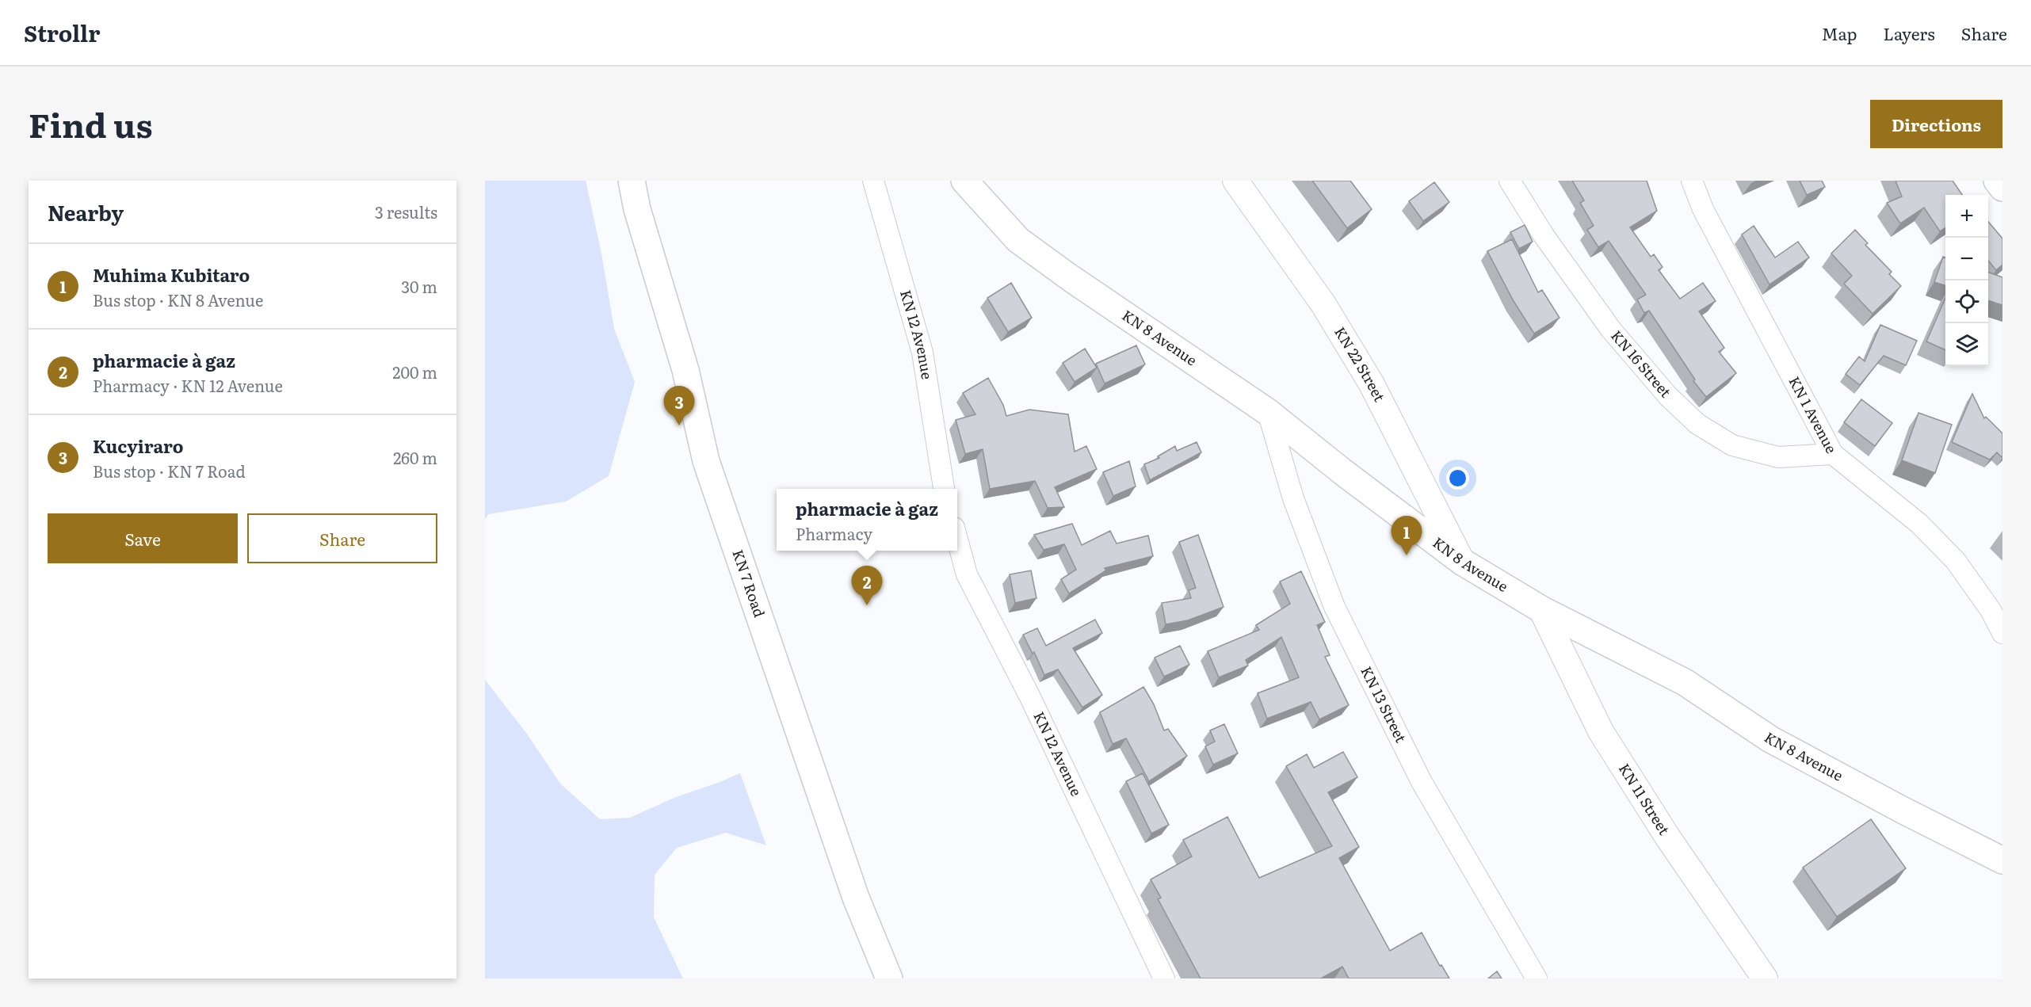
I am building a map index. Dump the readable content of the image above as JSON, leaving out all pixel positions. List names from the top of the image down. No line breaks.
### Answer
{"streets":{"main road":["KN 8 Avenue","KN 7 Road"],"street":["KN 12 Avenue","KN 16 Street","KN 22 Street","KN 1 Avenue","KN 13 Street","KN 11 Street"]},"crossings":[["KN 8 Avenue","KN 22 Street"],["KN 8 Avenue","KN 13 Street"],["KN 8 Avenue","KN 11 Street"],["KN 16 Street","KN 1 Avenue"]],"page":{"header":"Strollr","nav":["Map","Layers","Share"],"title":"Find us","buttons":["Directions",["Save","Share"]],"heading":["Nearby","3 results"],"map_buttons":["+","−"],"list":[{"mark":"1","name":"Muhima Kubitaro","note":"Bus stop · KN 8 Avenue","value":"30 m"},{"mark":"2","name":"pharmacie à gaz","note":"Pharmacy · KN 12 Avenue","value":"200 m"},{"mark":"3","name":"Kucyiraro","note":"Bus stop · KN 7 Road","value":"260 m"}],"pins":["3","1","2"],"popup":["pharmacie à gaz","Pharmacy"]}}
